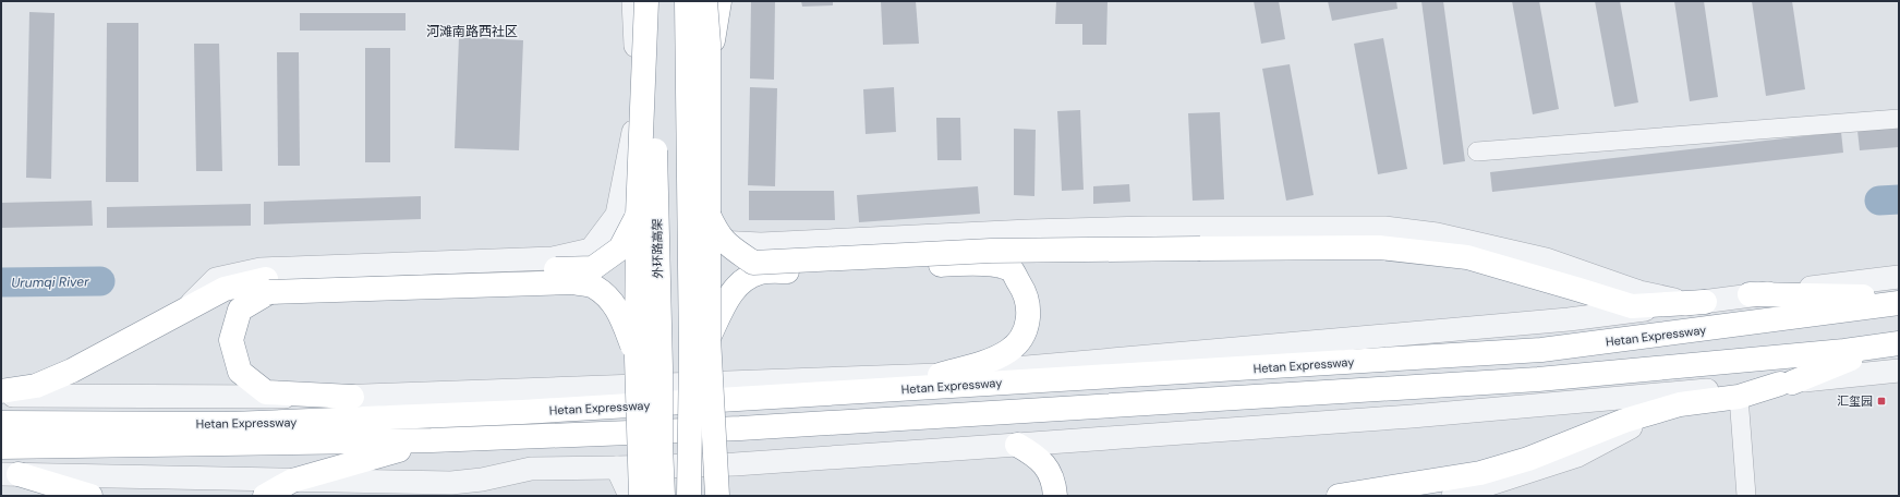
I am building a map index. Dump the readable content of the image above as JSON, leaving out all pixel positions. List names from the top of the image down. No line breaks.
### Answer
{"streets":{"highway":["外环路高架","Hetan Expressway"]},"districts":["河滩南路西社区"],"water":["Urumqi River"],"places":{"transit":["汇玺园"]}}
